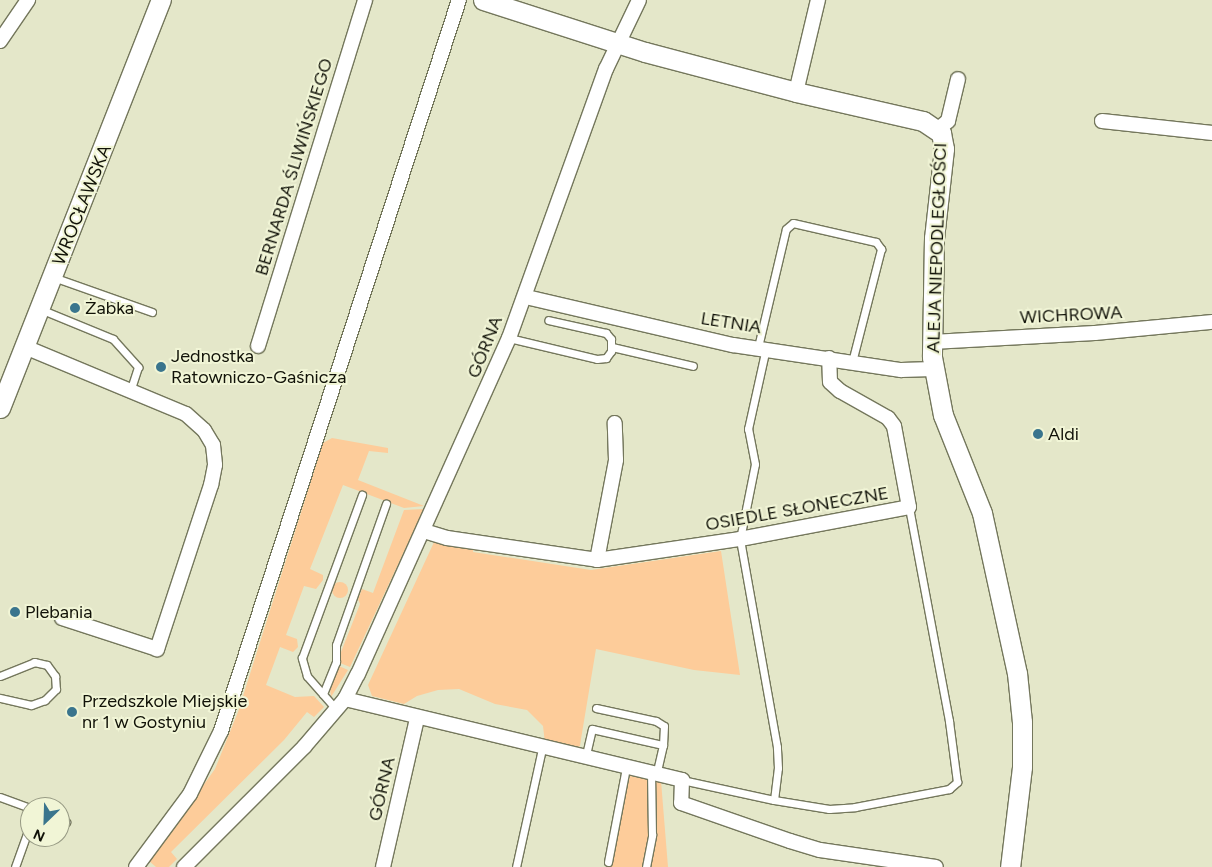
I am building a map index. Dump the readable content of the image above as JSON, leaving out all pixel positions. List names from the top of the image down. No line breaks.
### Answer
{"streets":{"street":["BERNARDA ŚLIWIŃSKIEGO","WROCŁAWSKA","ALEJA NIEPODLEGŁOŚCI","WICHROWA","LETNIA","GÓRNA","OSIEDLE SŁONECZNE"]},"crossings":[["ALEJA NIEPODLEGŁOŚCI","WICHROWA"],["ALEJA NIEPODLEGŁOŚCI","LETNIA"],["ALEJA NIEPODLEGŁOŚCI","GÓRNA"],["LETNIA","GÓRNA"],["LETNIA","OSIEDLE SŁONECZNE"],["GÓRNA","OSIEDLE SŁONECZNE"]],"places":["Żabka","Jednostka Ratowniczo-Gaśnicza","Aldi","Plebania","Przedszkole Miejskie nr 1 w Gostyniu"],"north":"bottom left"}
